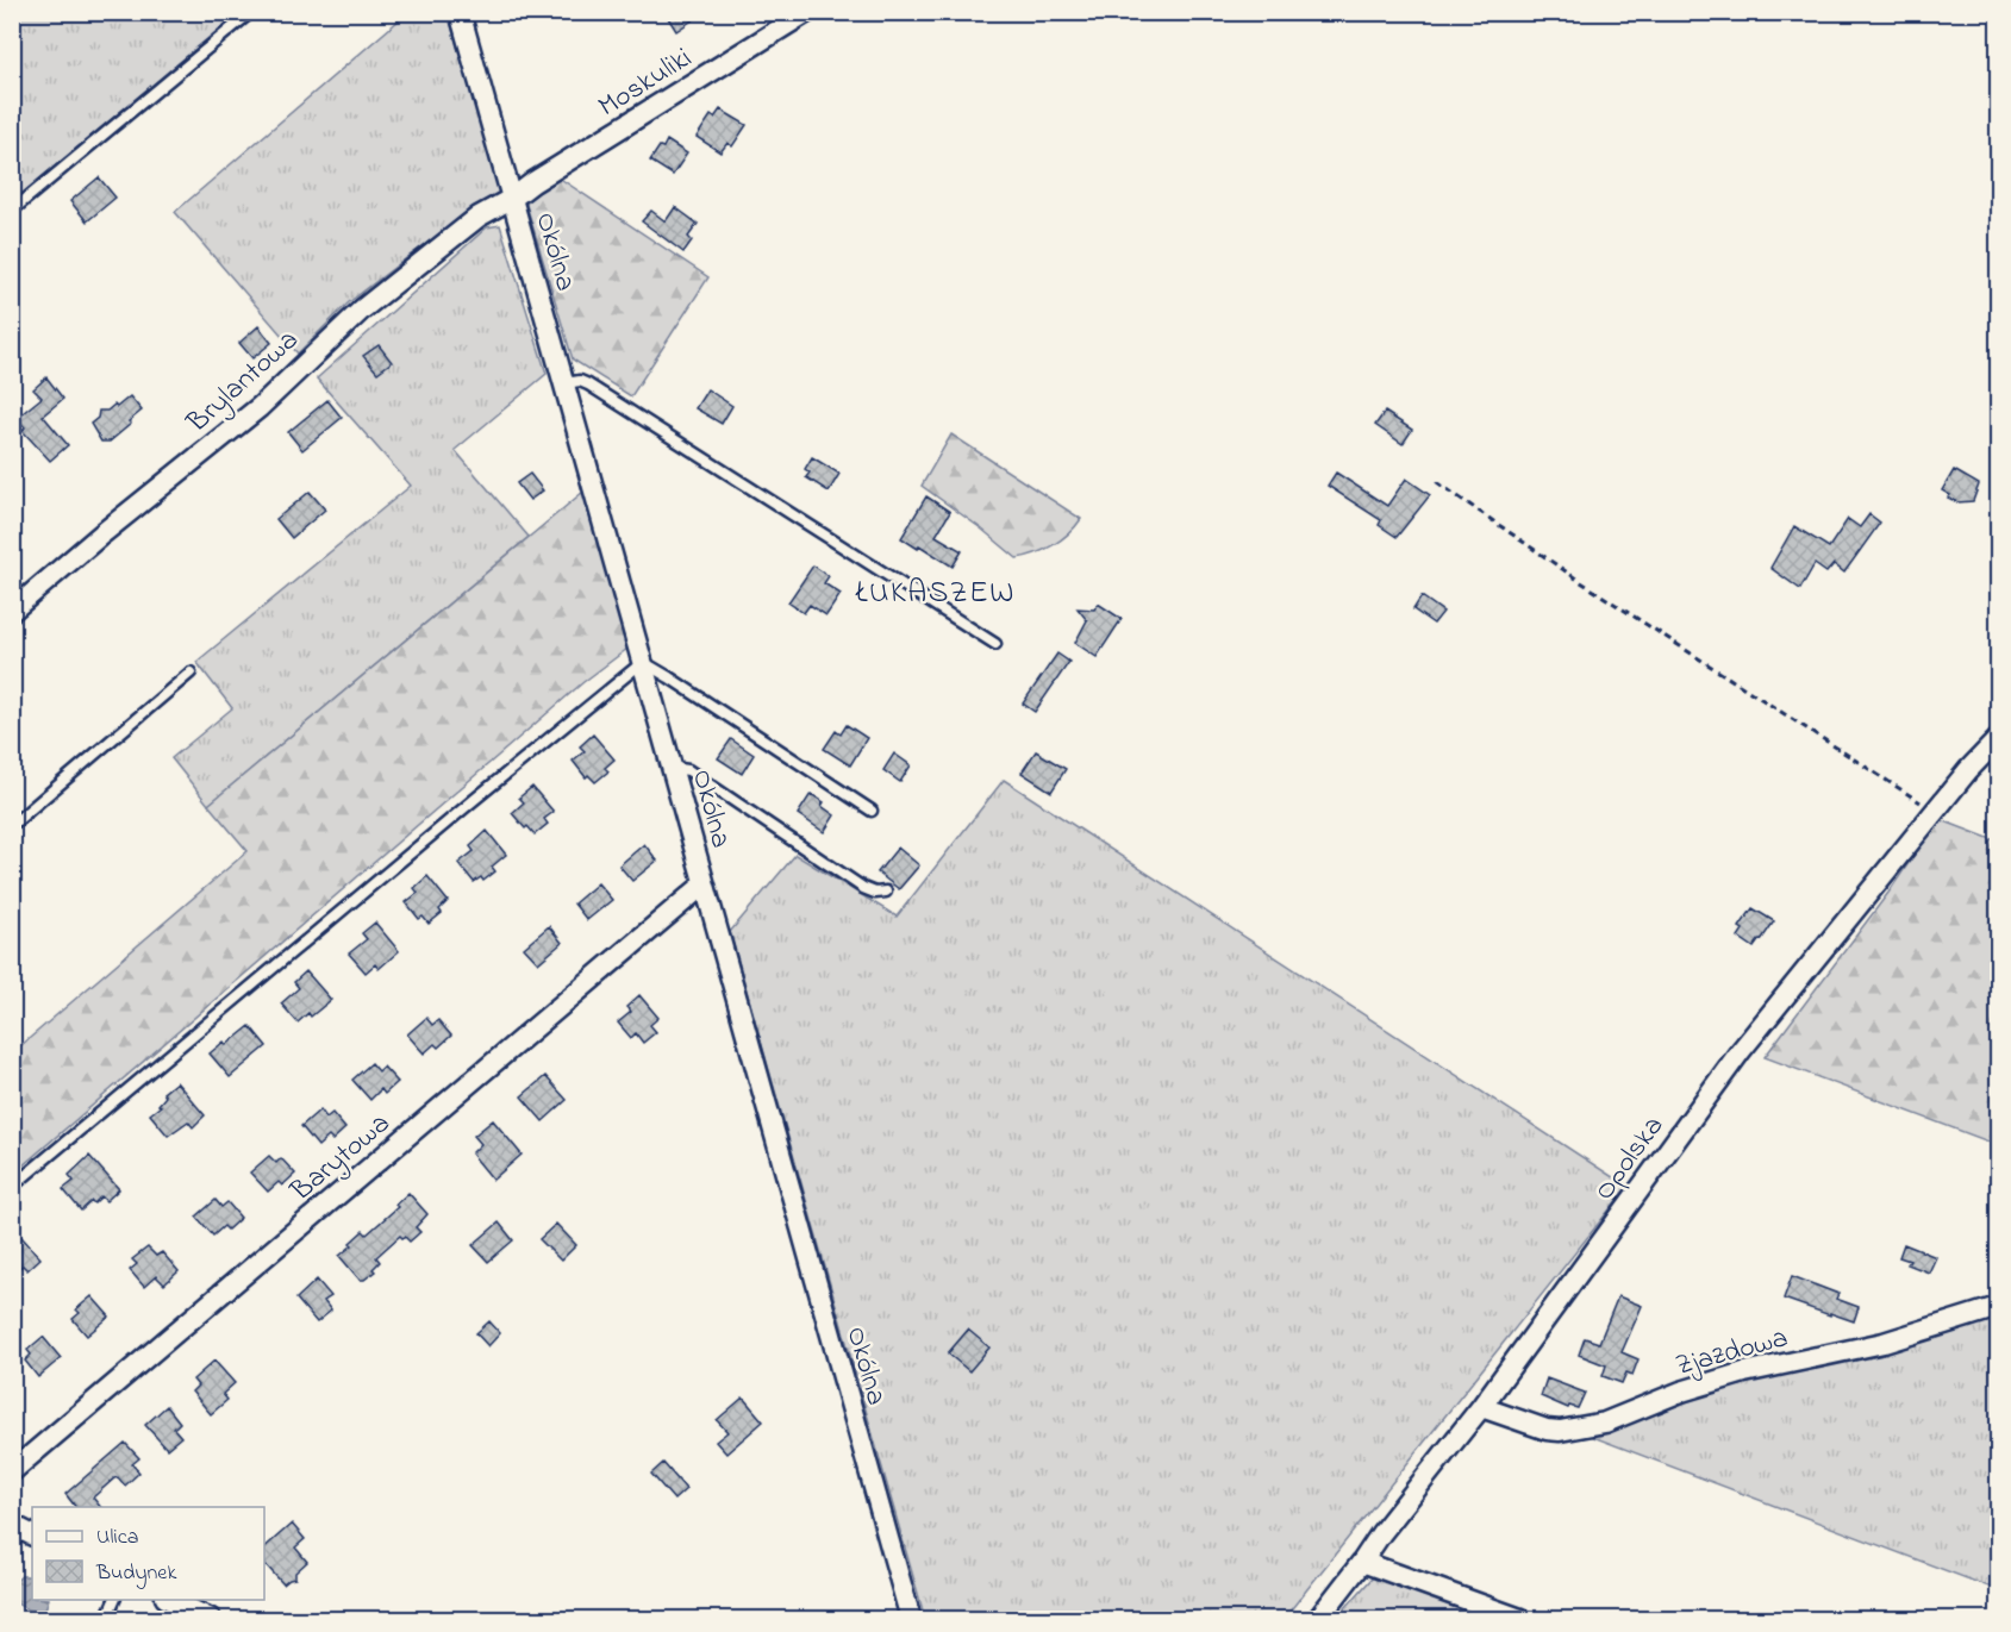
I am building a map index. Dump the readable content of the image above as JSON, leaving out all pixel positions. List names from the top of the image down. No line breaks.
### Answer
{"streets":{"street":["Moskuliki","Okólna","Brylantowa","Barytowa","Opolska","Zjazdowa"]},"crossings":[["Moskuliki","Okólna"],["Moskuliki","Brylantowa"],["Okólna","Brylantowa"],["Okólna","Barytowa"],["Opolska","Zjazdowa"]],"districts":["ŁUKASZEW"],"legend":["Ulica","Budynek"]}
